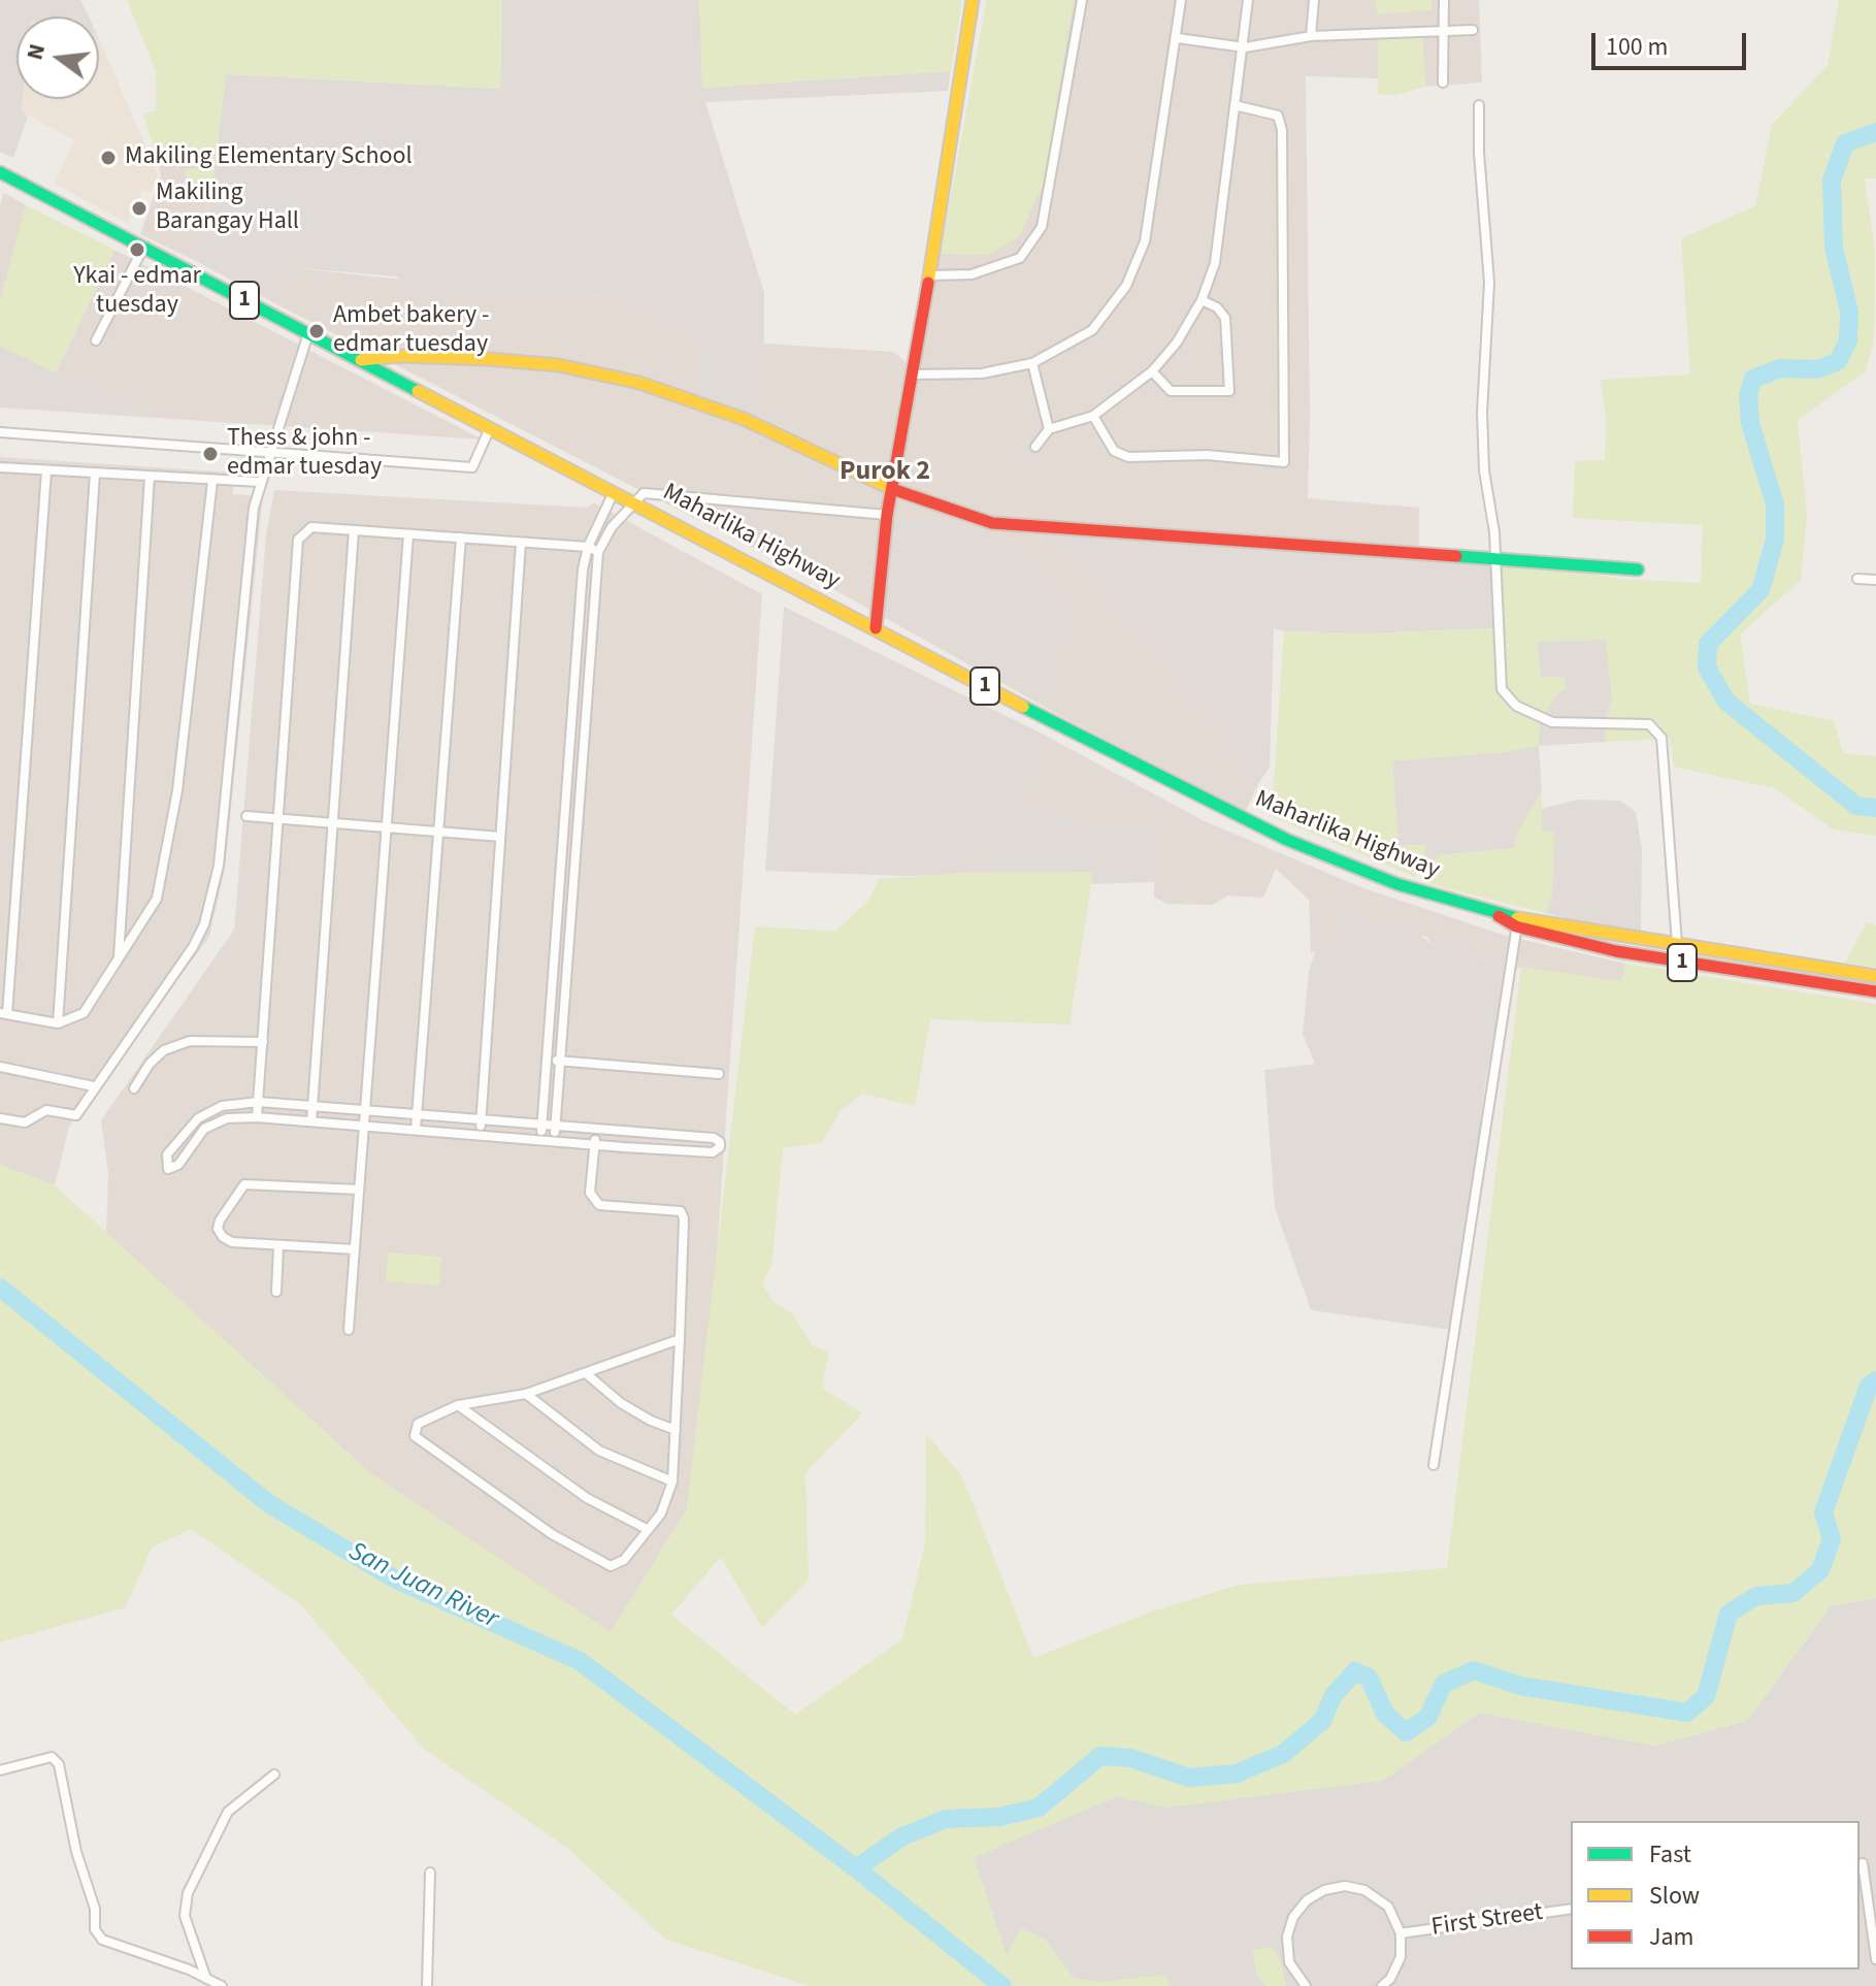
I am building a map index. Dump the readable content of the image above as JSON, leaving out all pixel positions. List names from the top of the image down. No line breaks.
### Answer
{"streets":{"main road":["1","Maharlika Highway"],"street":["First Street"]},"districts":["Purok 2"],"water":["San Juan River"],"places":["Makiling Elementary School","Makiling Barangay Hall","Ykai - edmar tuesday","Ambet bakery - edmar tuesday","Thess & john - edmar tuesday"],"legend":["Fast","Slow","Jam"],"scale_bar":"100 m","north":"left"}
